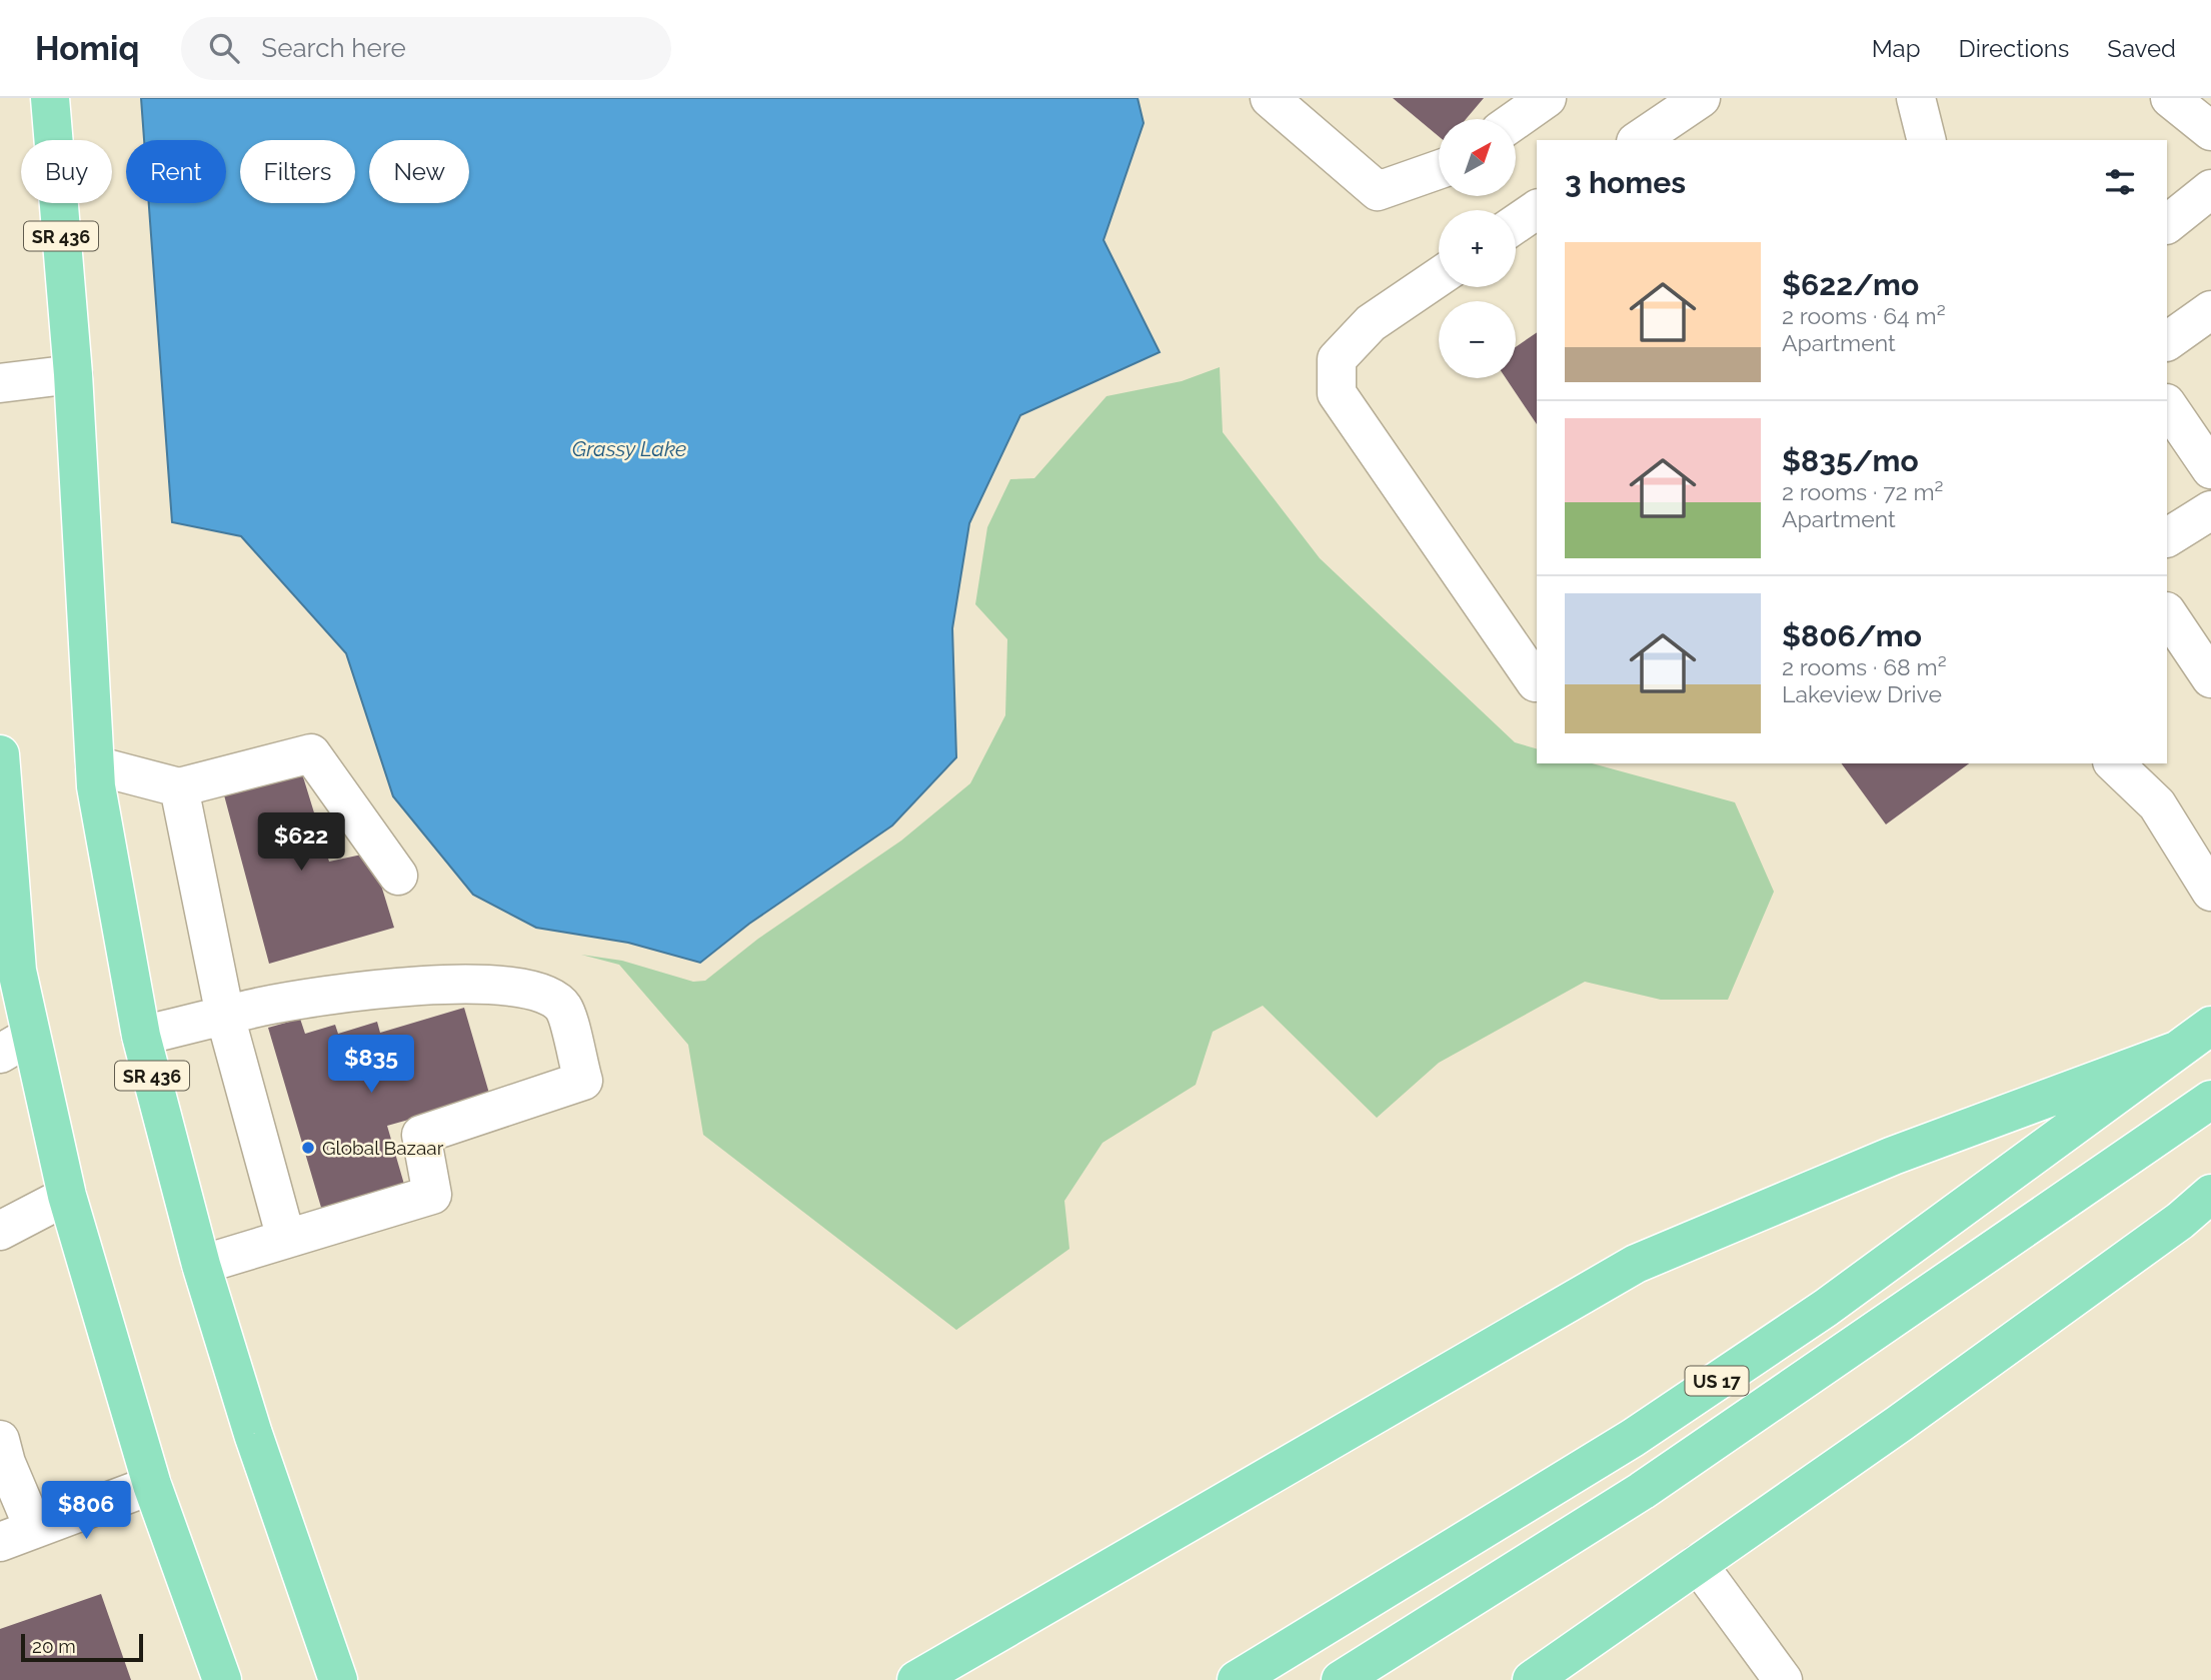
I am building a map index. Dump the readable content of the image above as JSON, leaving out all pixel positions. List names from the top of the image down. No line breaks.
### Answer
{"streets":{"main road":["SR 436","US 17"]},"water":["Grassy Lake"],"places":["Global Bazaar"],"scale_bar":"20 m","north":"top right","page":{"header":"Homiq","search":"Search here","nav":["Map","Directions","Saved"],"map_buttons":["+","−"],"chip":["Buy","Rent","Filters","New"],"heading":"3 homes","list":[{"name":"$622/mo","note":"2 rooms · 64 m² · Apartment"},{"name":"$835/mo","note":"2 rooms · 72 m² · Apartment"},{"name":"$806/mo","note":"2 rooms · 68 m² · Lakeview Drive"}],"price":["$622","$835","$806"],"scale":"20 m"}}
